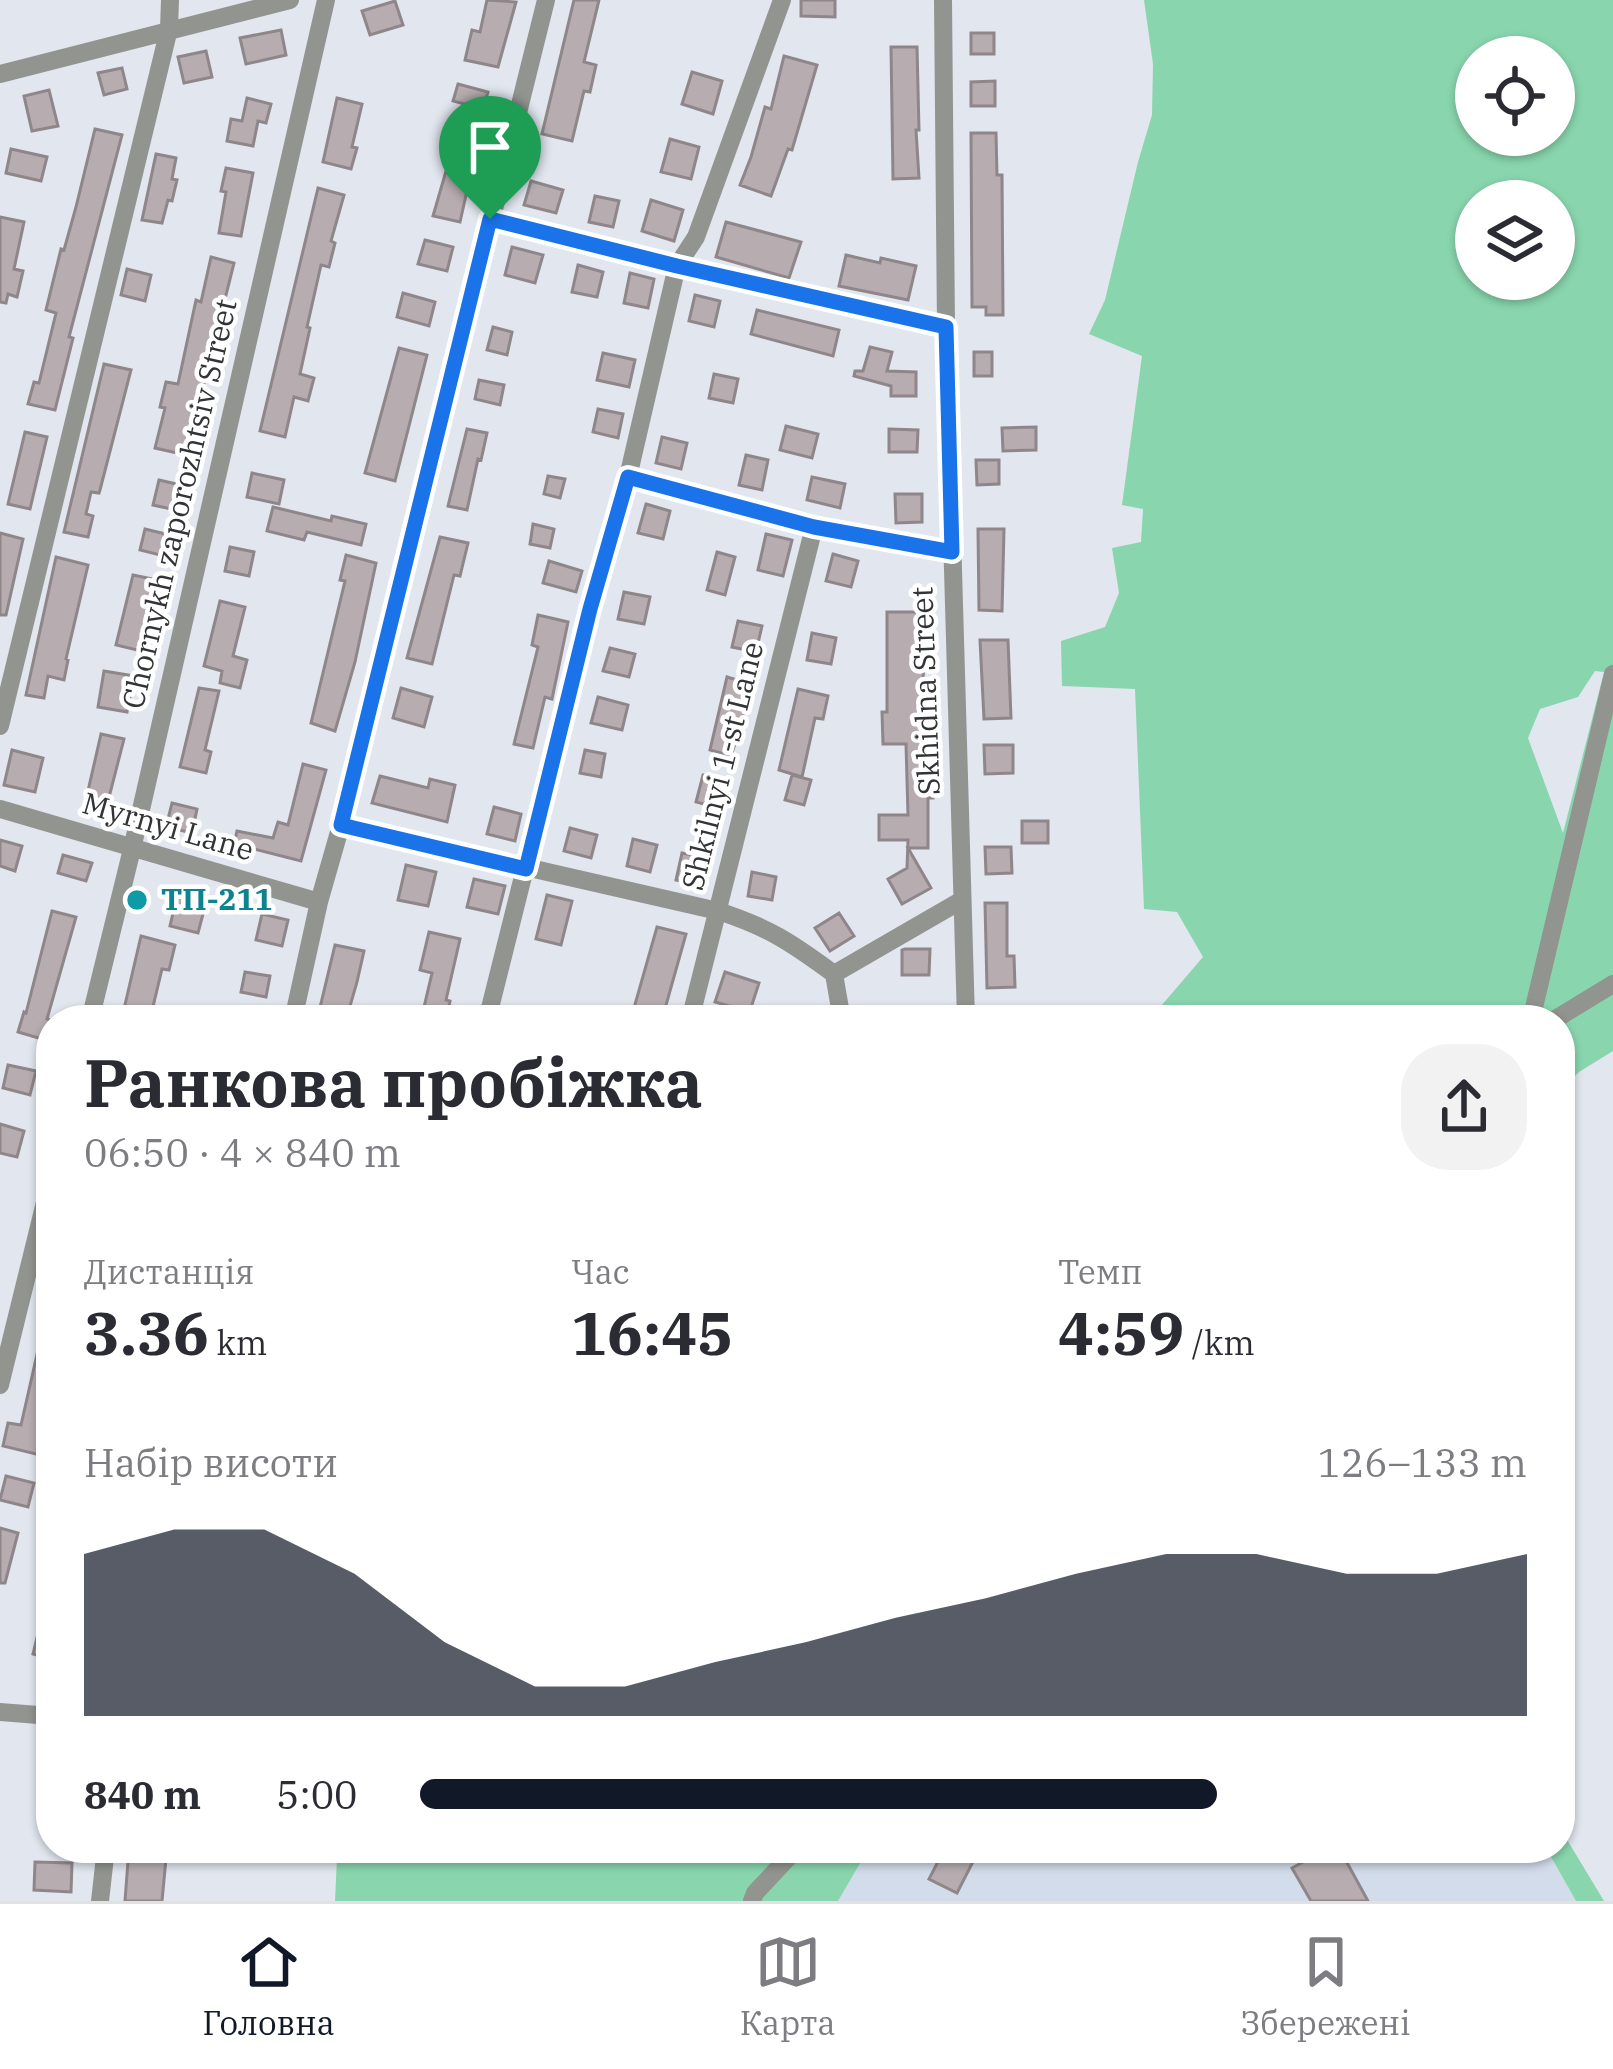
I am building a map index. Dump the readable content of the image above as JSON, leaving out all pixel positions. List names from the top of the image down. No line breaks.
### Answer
{"streets":{"street":["Chornykh zaporozhtsiv Street","Skhidna Street","Shkilnyi 1-st Lane","Myrnyi Lane"]},"crossings":[["Chornykh zaporozhtsiv Street","Myrnyi Lane"]],"places":["ТП-211"],"page":{"heading":["Ранкова пробіжка","06:50 · 4 × 840 m"],"stats":[["Дистанція","3.36 km"],["Час","16:45"],["Темп","4:59 /km"]],"chart":["Набір висоти","126–133 m"],"list":[{"name":"840 m","note":"5:00"}],"tabs":["Головна","Карта","Збережені"]}}
